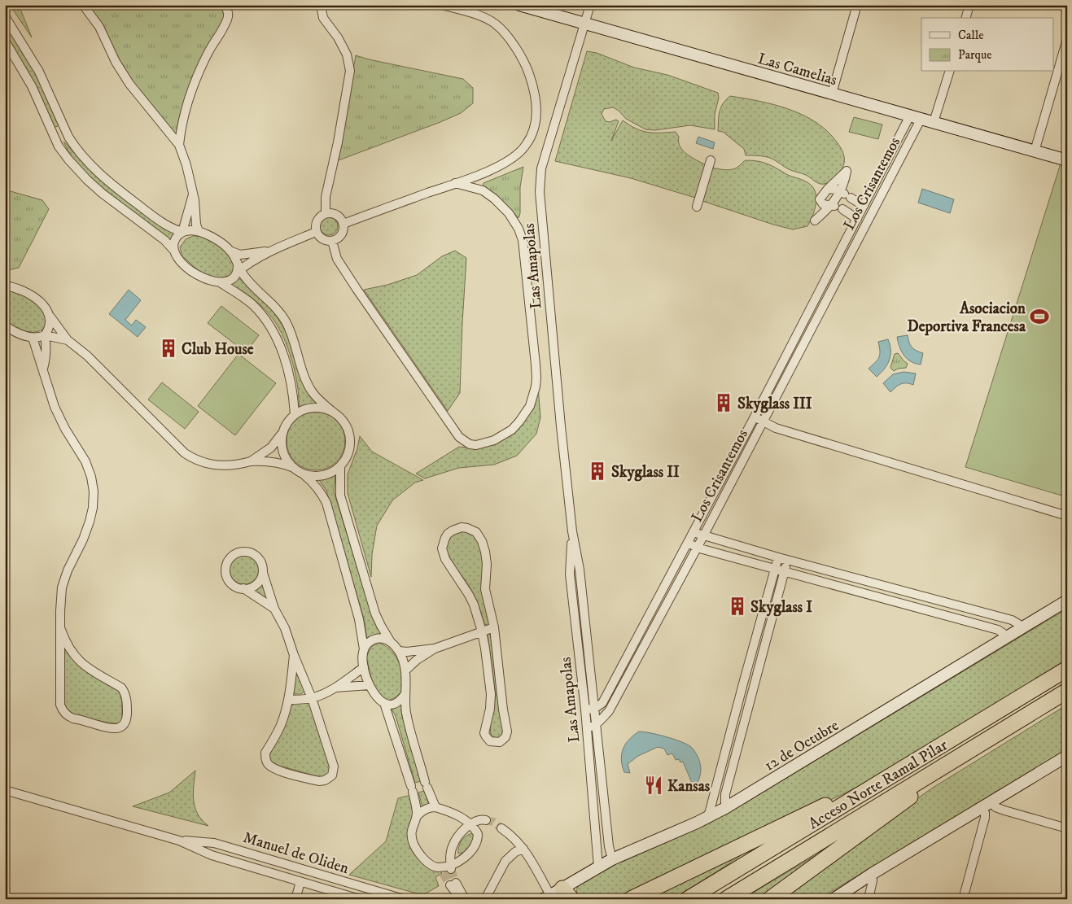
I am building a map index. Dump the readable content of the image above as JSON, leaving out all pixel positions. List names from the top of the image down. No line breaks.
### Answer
{"streets":{"highway":["Acceso Norte Ramal Pilar"],"street":["Las Camelias","Los Crisantemos","Las Amapolas","12 de Octubre","Manuel de Oliden"]},"crossings":[["Las Camelias","Los Crisantemos"],["Las Camelias","Las Amapolas"],["Los Crisantemos","Las Amapolas"],["Las Amapolas","12 de Octubre"]],"places":{"sports":["Asociacion Deportiva Francesa"],"building":["Club House","Skyglass III","Skyglass II","Skyglass I"],"restaurant":["Kansas"]},"legend":["Calle","Parque"]}
